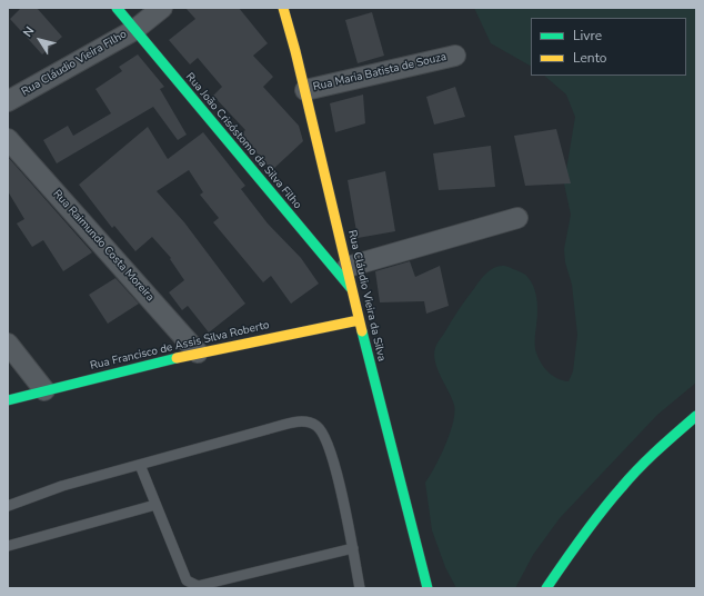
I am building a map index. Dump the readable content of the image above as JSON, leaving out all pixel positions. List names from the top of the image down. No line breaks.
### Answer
{"streets":{"street":["Rua Cláudio Vieira Filho","Rua Maria Batista de Souza","Rua João Crisóstomo da Silva Filho","Rua Raimundo Costa Moreira","Rua Cláudio Vieira da Silva","Rua Francisco de Assis Silva Roberto"]},"crossings":[["Rua Cláudio Vieira Filho","Rua João Crisóstomo da Silva Filho"],["Rua Maria Batista de Souza","Rua Cláudio Vieira da Silva"],["Rua João Crisóstomo da Silva Filho","Rua Cláudio Vieira da Silva"],["Rua Raimundo Costa Moreira","Rua Francisco de Assis Silva Roberto"],["Rua Cláudio Vieira da Silva","Rua Francisco de Assis Silva Roberto"]],"legend":["Livre","Lento"],"north":"top left"}
